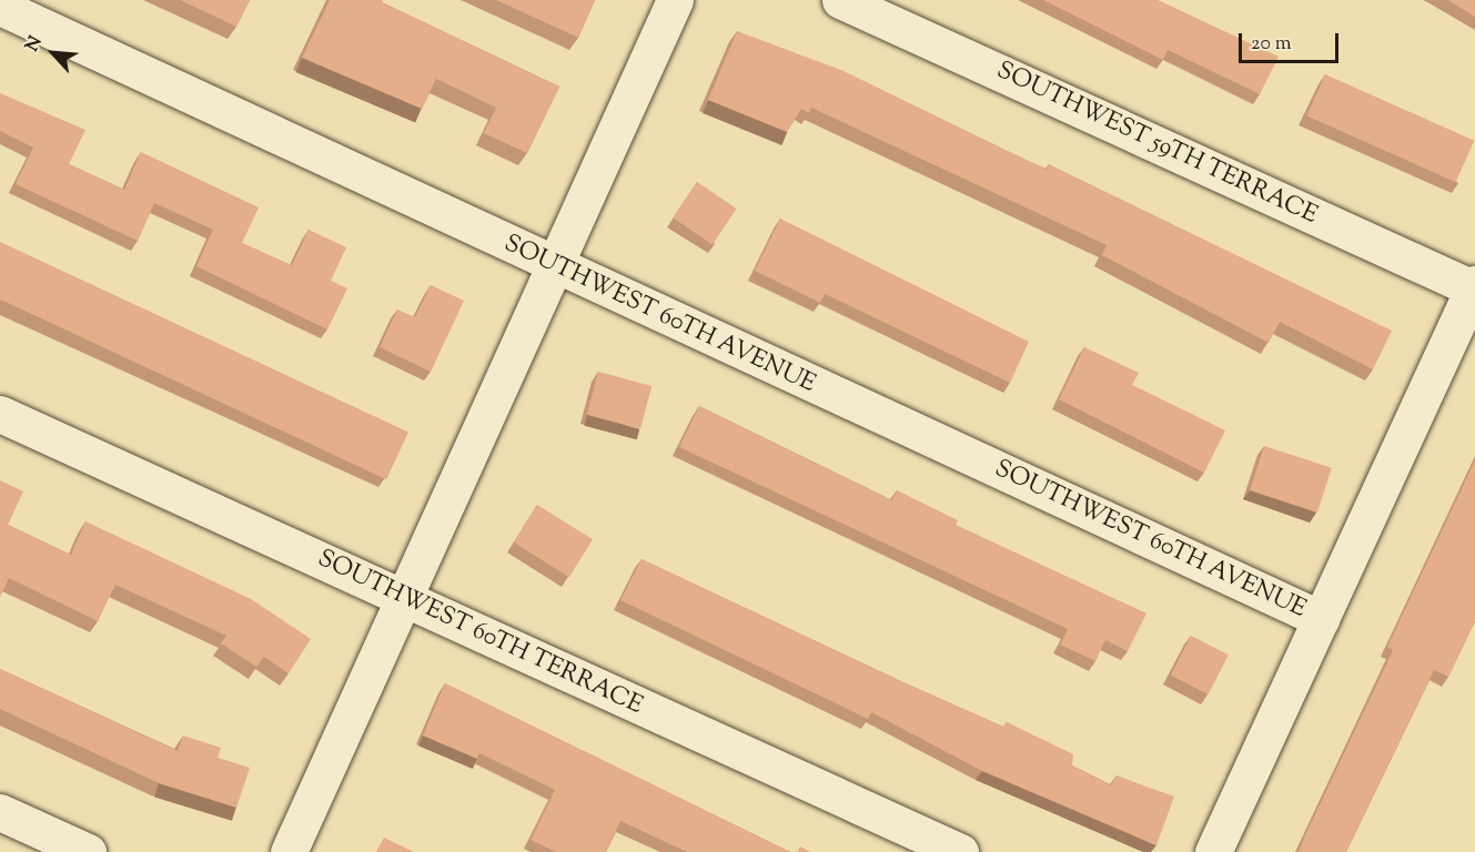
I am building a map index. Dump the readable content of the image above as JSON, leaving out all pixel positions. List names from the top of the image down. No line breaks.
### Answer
{"streets":{"street":["SOUTHWEST 59TH TERRACE","SOUTHWEST 60TH AVENUE","SOUTHWEST 60TH TERRACE"]},"scale_bar":"20 m","north":"top left"}
